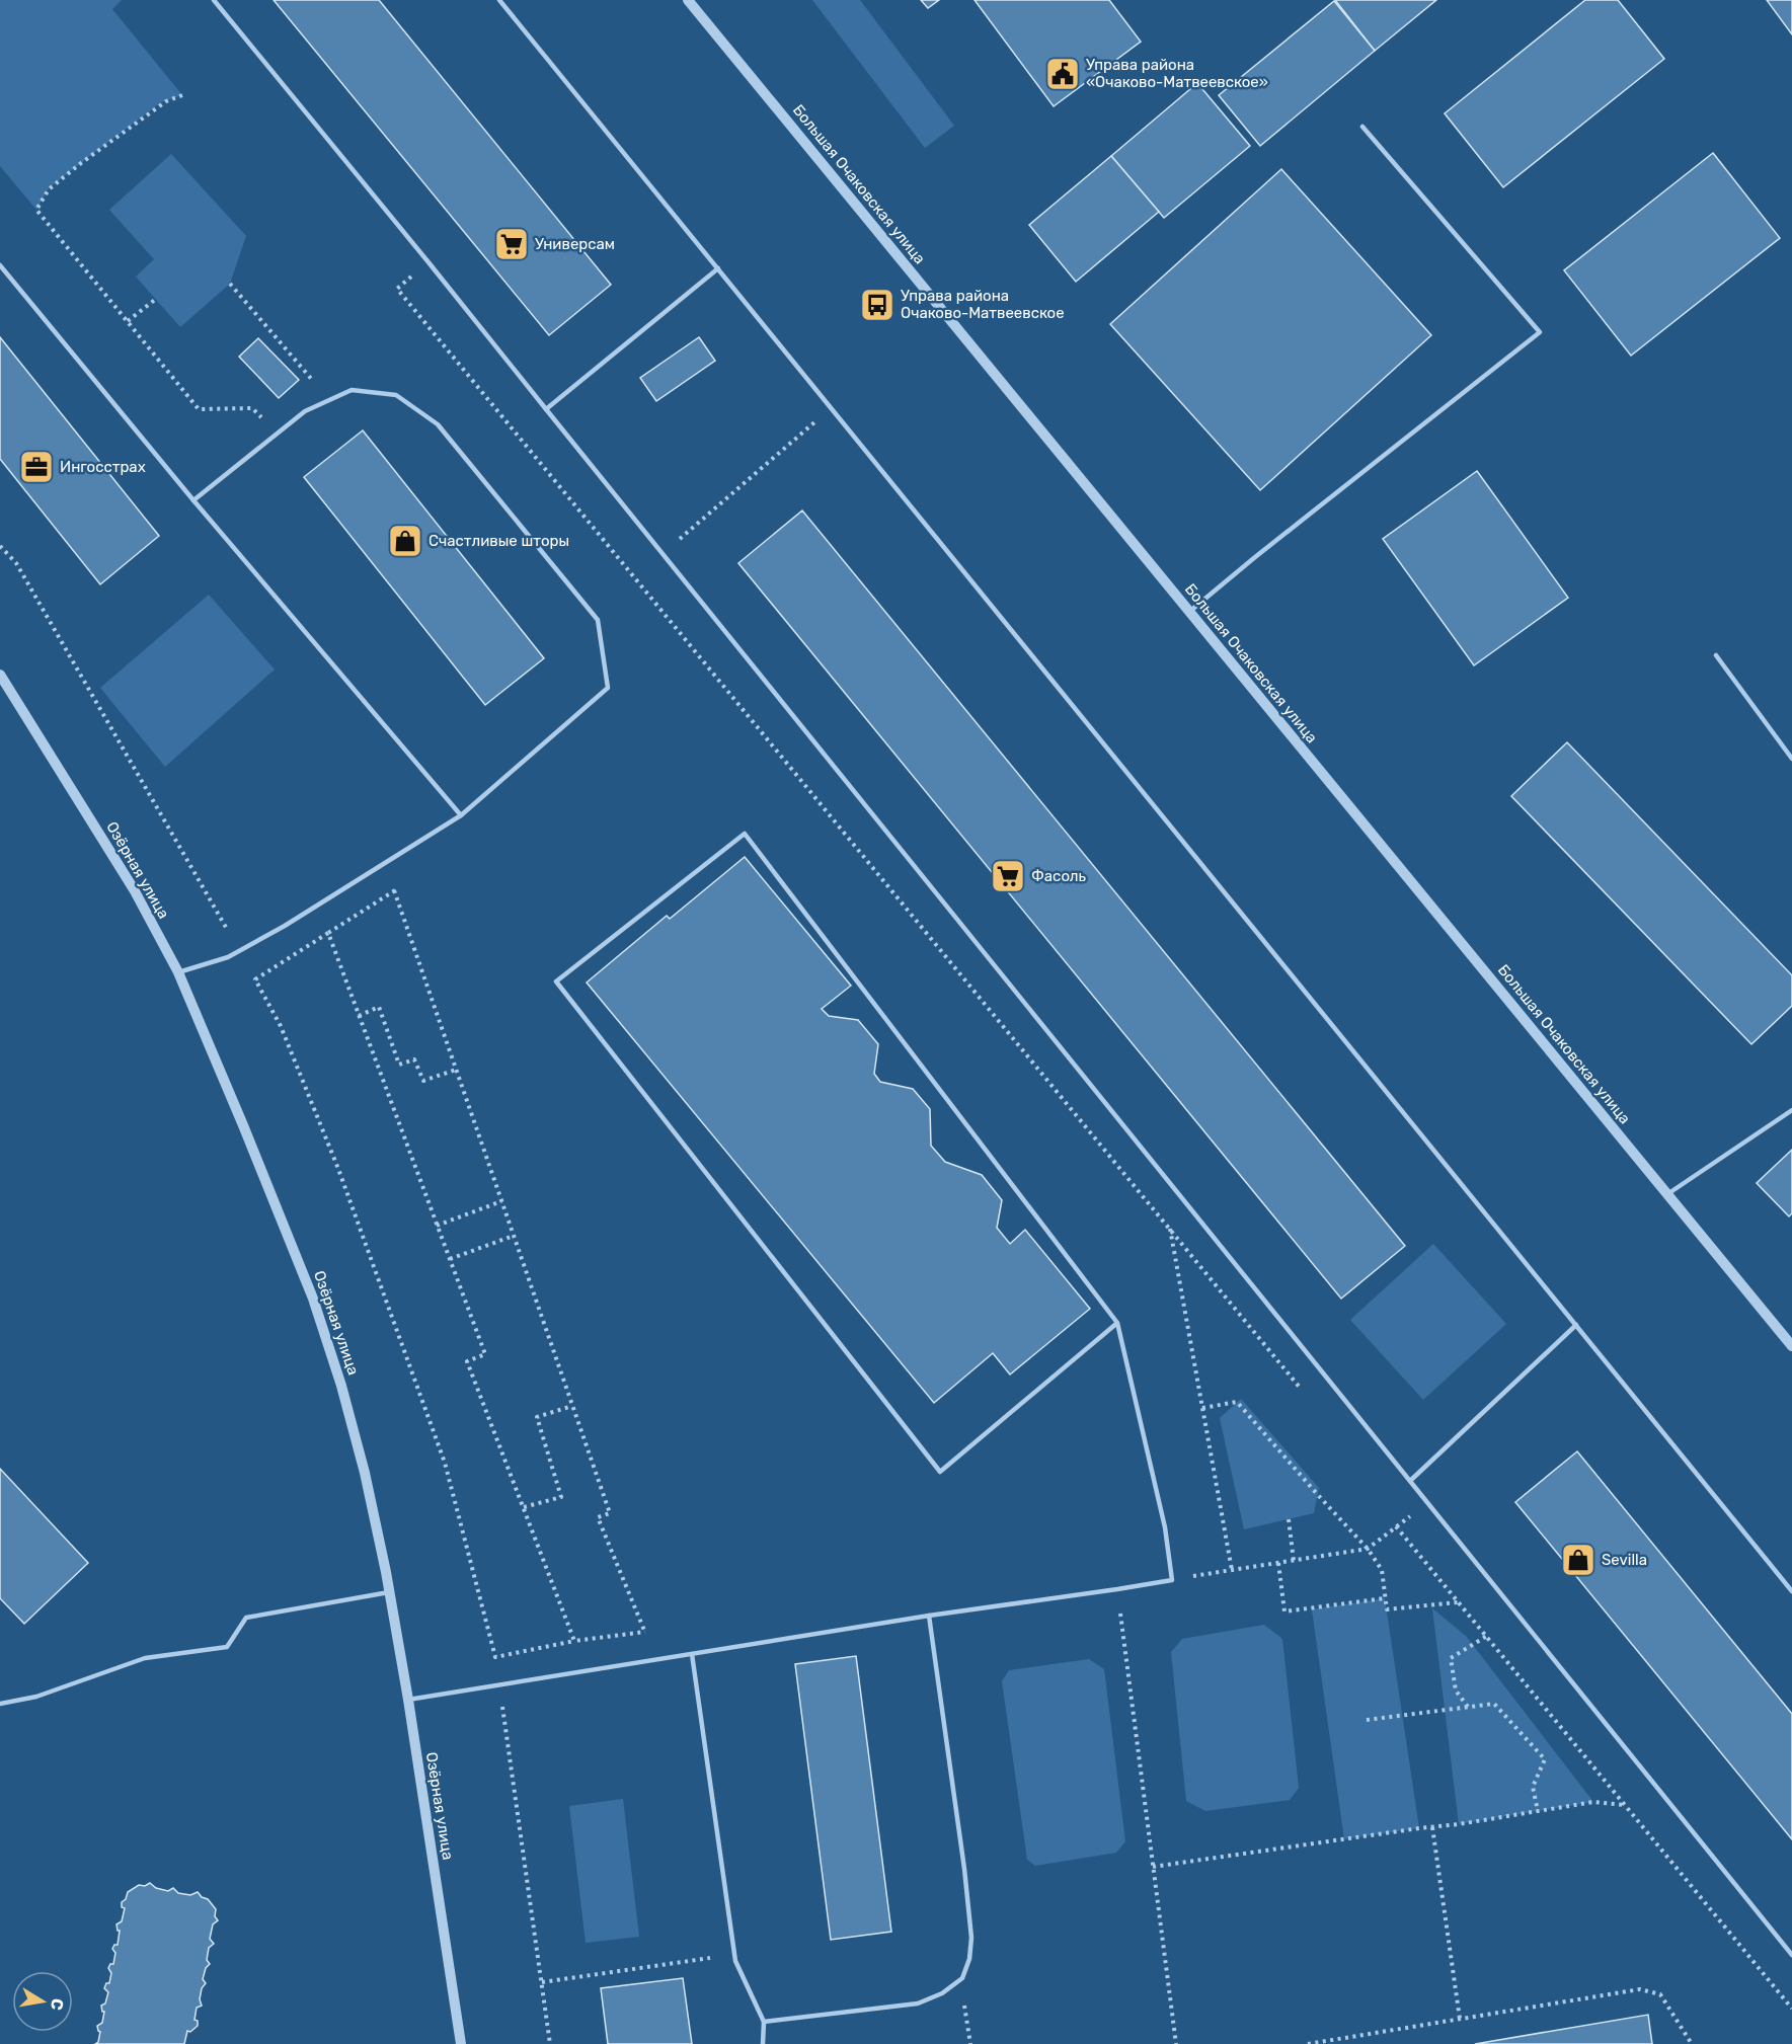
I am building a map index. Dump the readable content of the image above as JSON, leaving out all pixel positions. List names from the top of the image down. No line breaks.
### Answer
{"streets":{"street":["Большая Очаковская улица","Озёрная улица"]},"places":{"public building":["Управа района «Очаково-Матвеевское»"],"supermarket":["Универсам","Фасоль"],"bus stop":["Управа района Очаково-Матвеевское"],"office":["Ингосстрах"],"shop":["Счастливые шторы","Sevilla"]},"north":"right"}
